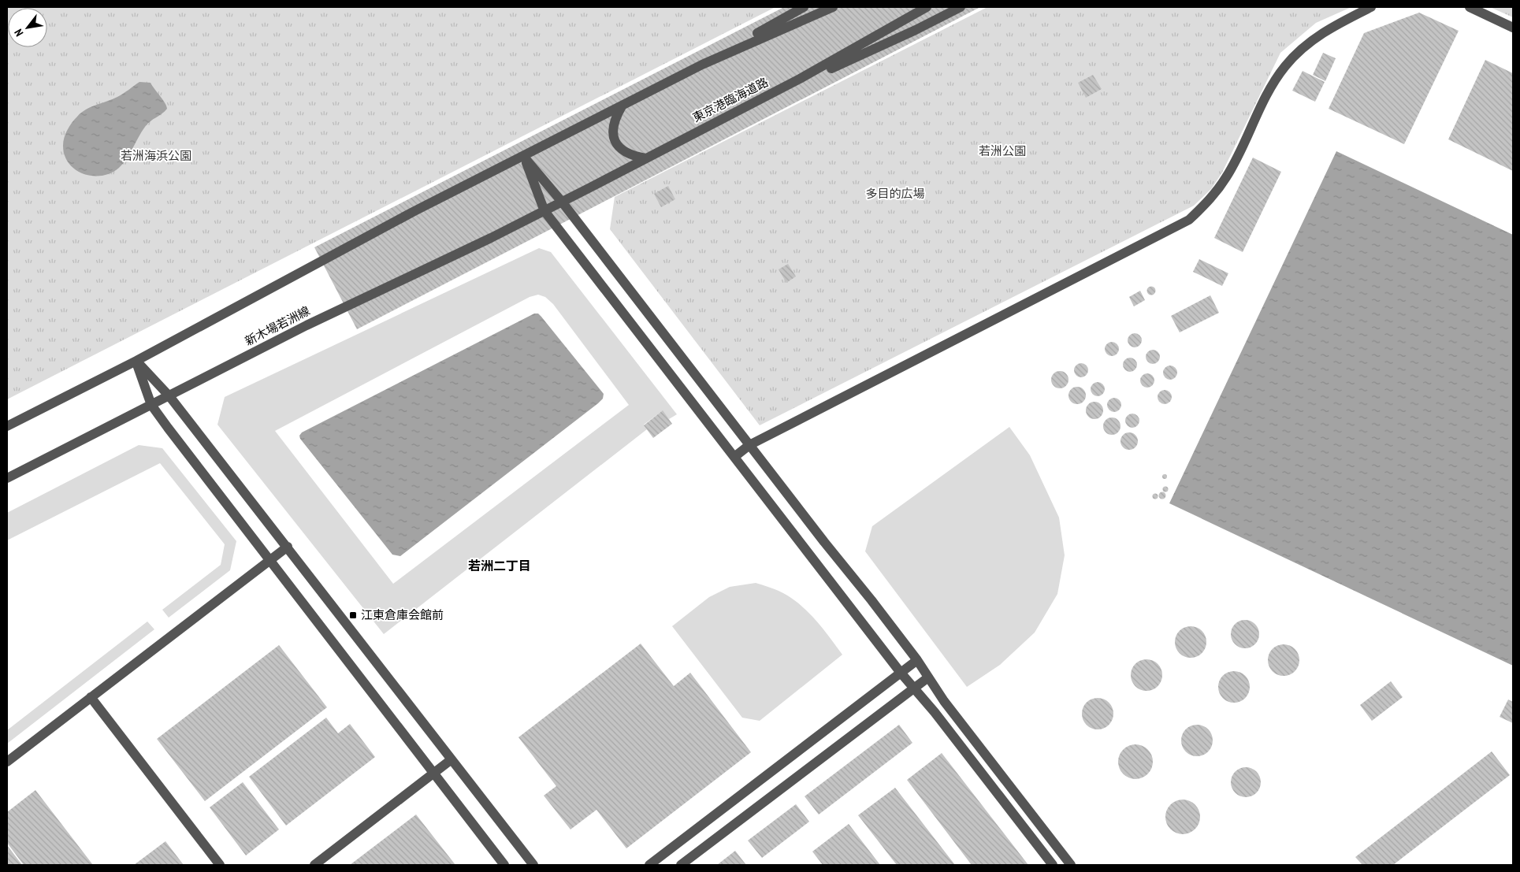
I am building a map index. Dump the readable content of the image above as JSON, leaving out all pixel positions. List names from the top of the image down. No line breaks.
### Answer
{"streets":{"street":["東京港臨海道路","新木場若洲線"]},"crossings":[["東京港臨海道路","新木場若洲線"]],"districts":["若洲二丁目"],"parks":["若洲公園","若洲海浜公園","多目的広場"],"places":{"transit":["江東倉庫会館前"]},"north":"bottom left"}
